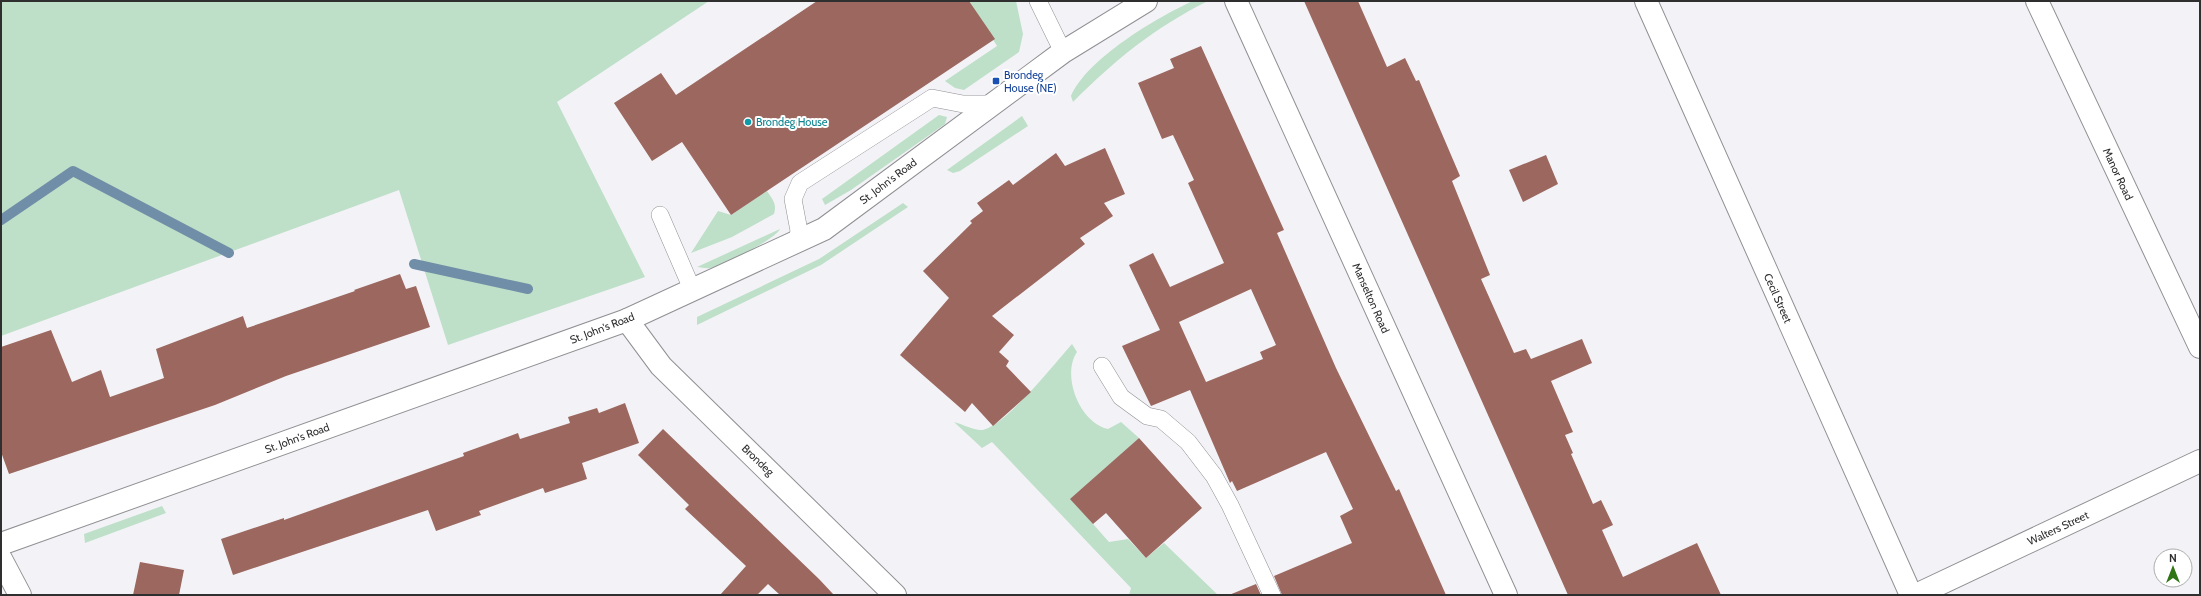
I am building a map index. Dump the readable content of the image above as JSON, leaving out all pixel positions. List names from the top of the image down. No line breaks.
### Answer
{"streets":{"street":["Manor Road","St. John's Road","Manselton Road","Cecil Street","Brondeg","Walters Street"]},"crossings":[["St. John's Road","Brondeg"]],"places":{"transit":["Brondeg House (NE)"],"other":["Brondeg House"]},"north":"top"}
